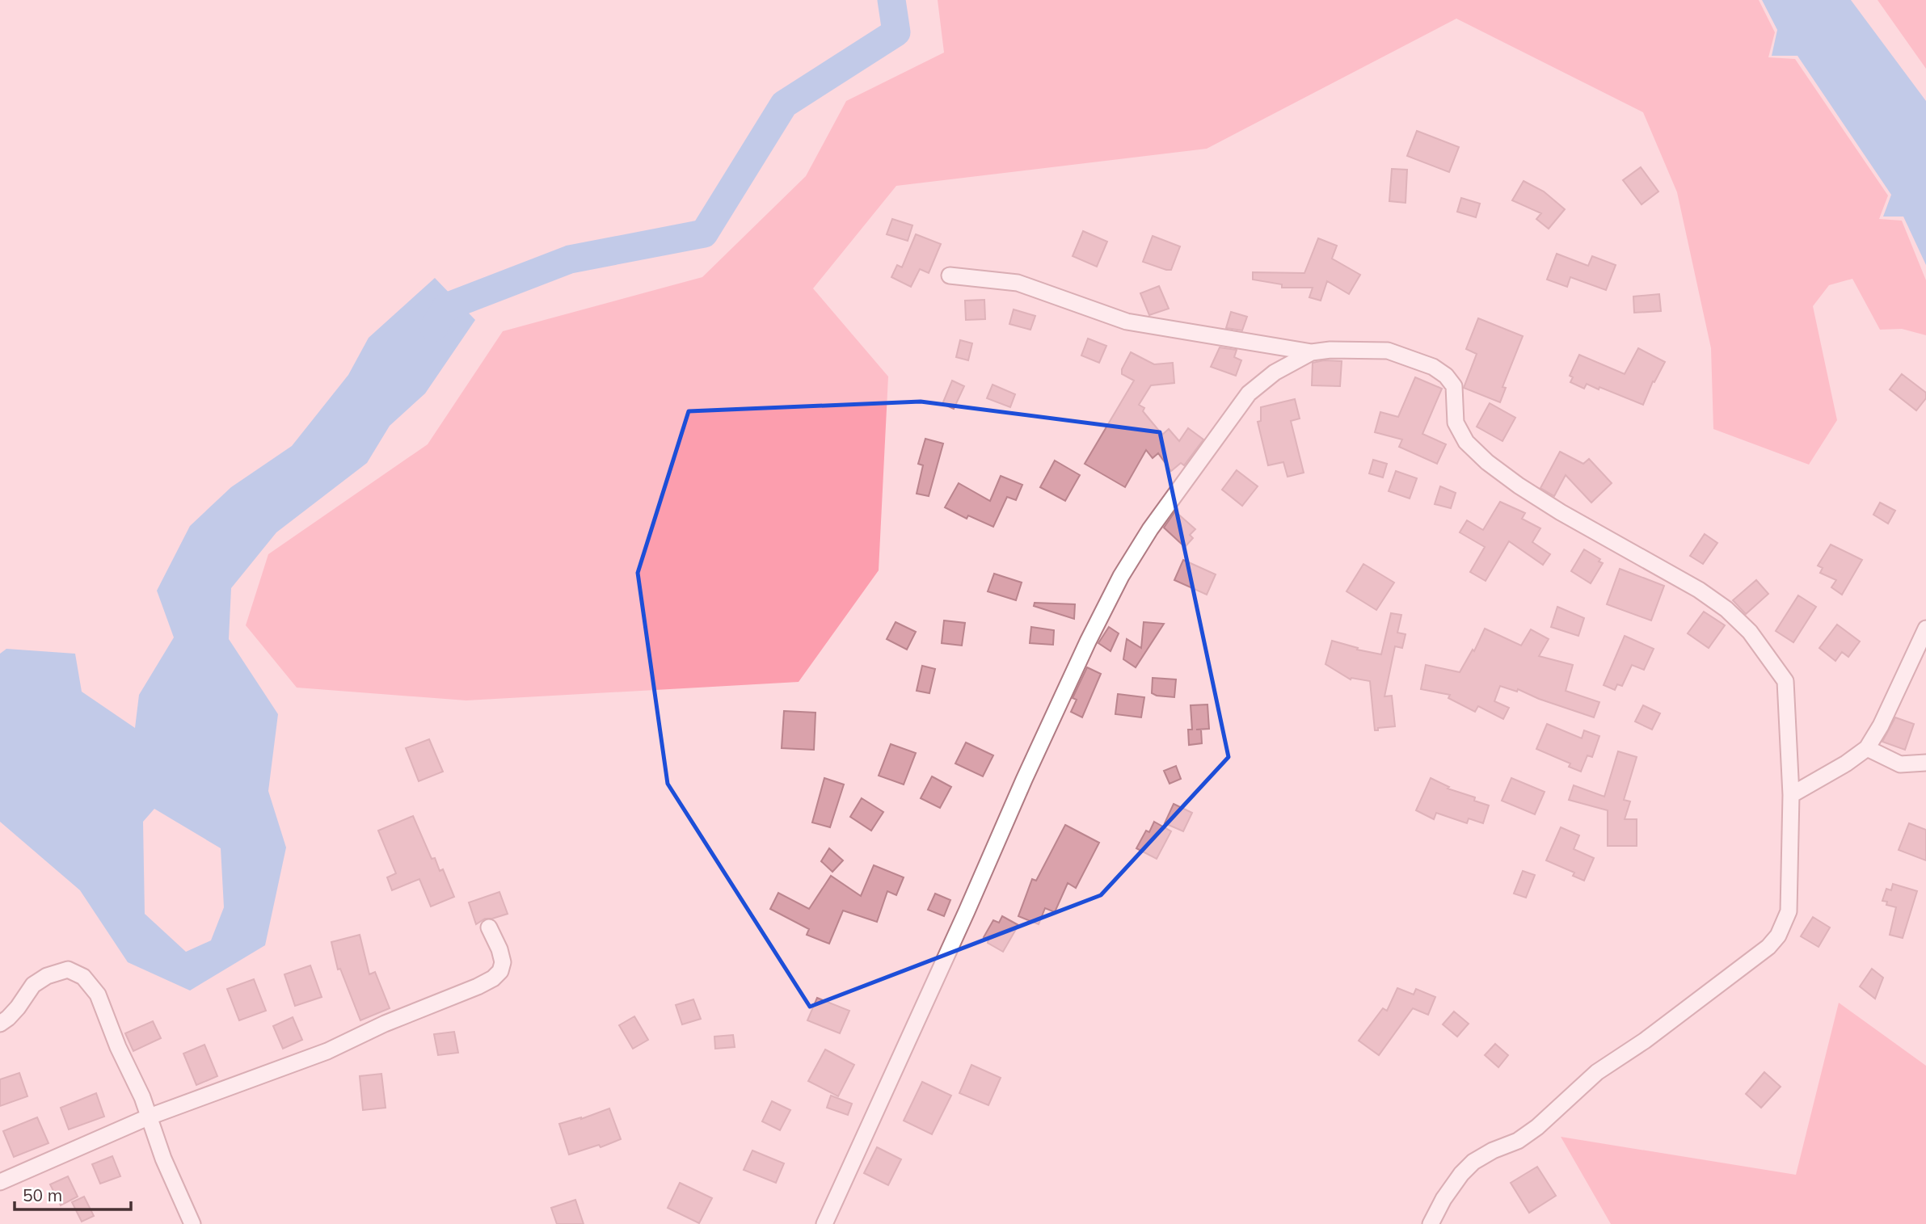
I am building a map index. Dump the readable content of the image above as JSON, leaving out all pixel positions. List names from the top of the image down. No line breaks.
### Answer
{"scale_bar":"50 m"}
